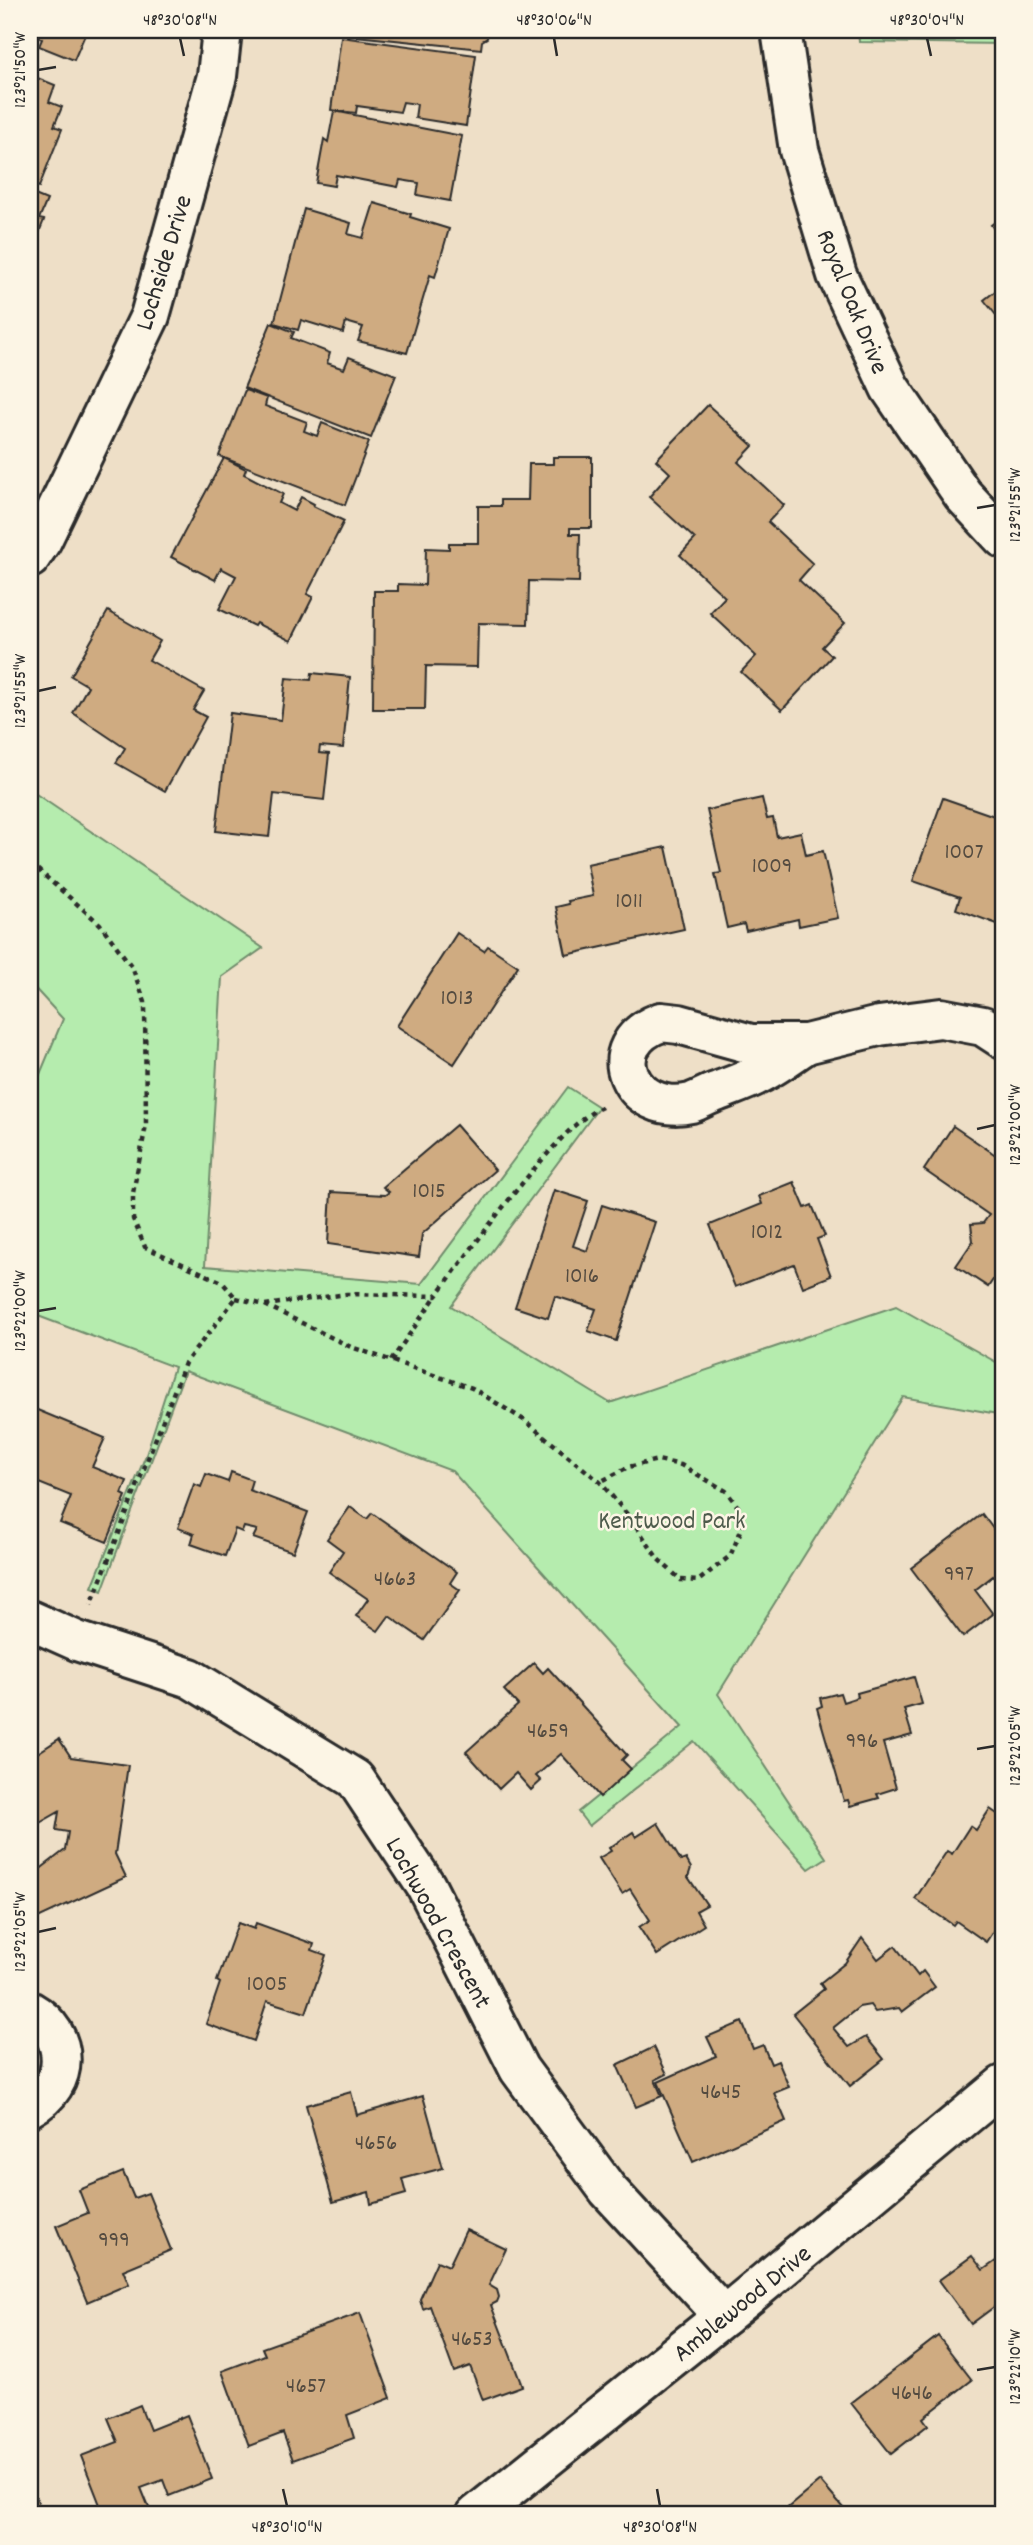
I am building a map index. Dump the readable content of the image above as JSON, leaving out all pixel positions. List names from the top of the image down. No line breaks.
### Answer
{"streets":{"street":["Lochside Drive","Royal Oak Drive","Lochwood Crescent","Amblewood Drive"]},"crossings":[["Lochwood Crescent","Amblewood Drive"]],"parks":["Kentwood Park"],"house_numbers":["1007","1009","1011","1013","1015","1012","1016","997","4663","4659","996","1005","4645","4656","999","4653","4657","4646"],"coordinates":["48°30'08\"N","48°30'06\"N","48°30'04\"N","123°21'50\"W","123°21'55\"W","123°22'00\"W","123°22'05\"W","123°22'10\"W","48°30'10\"N"]}
